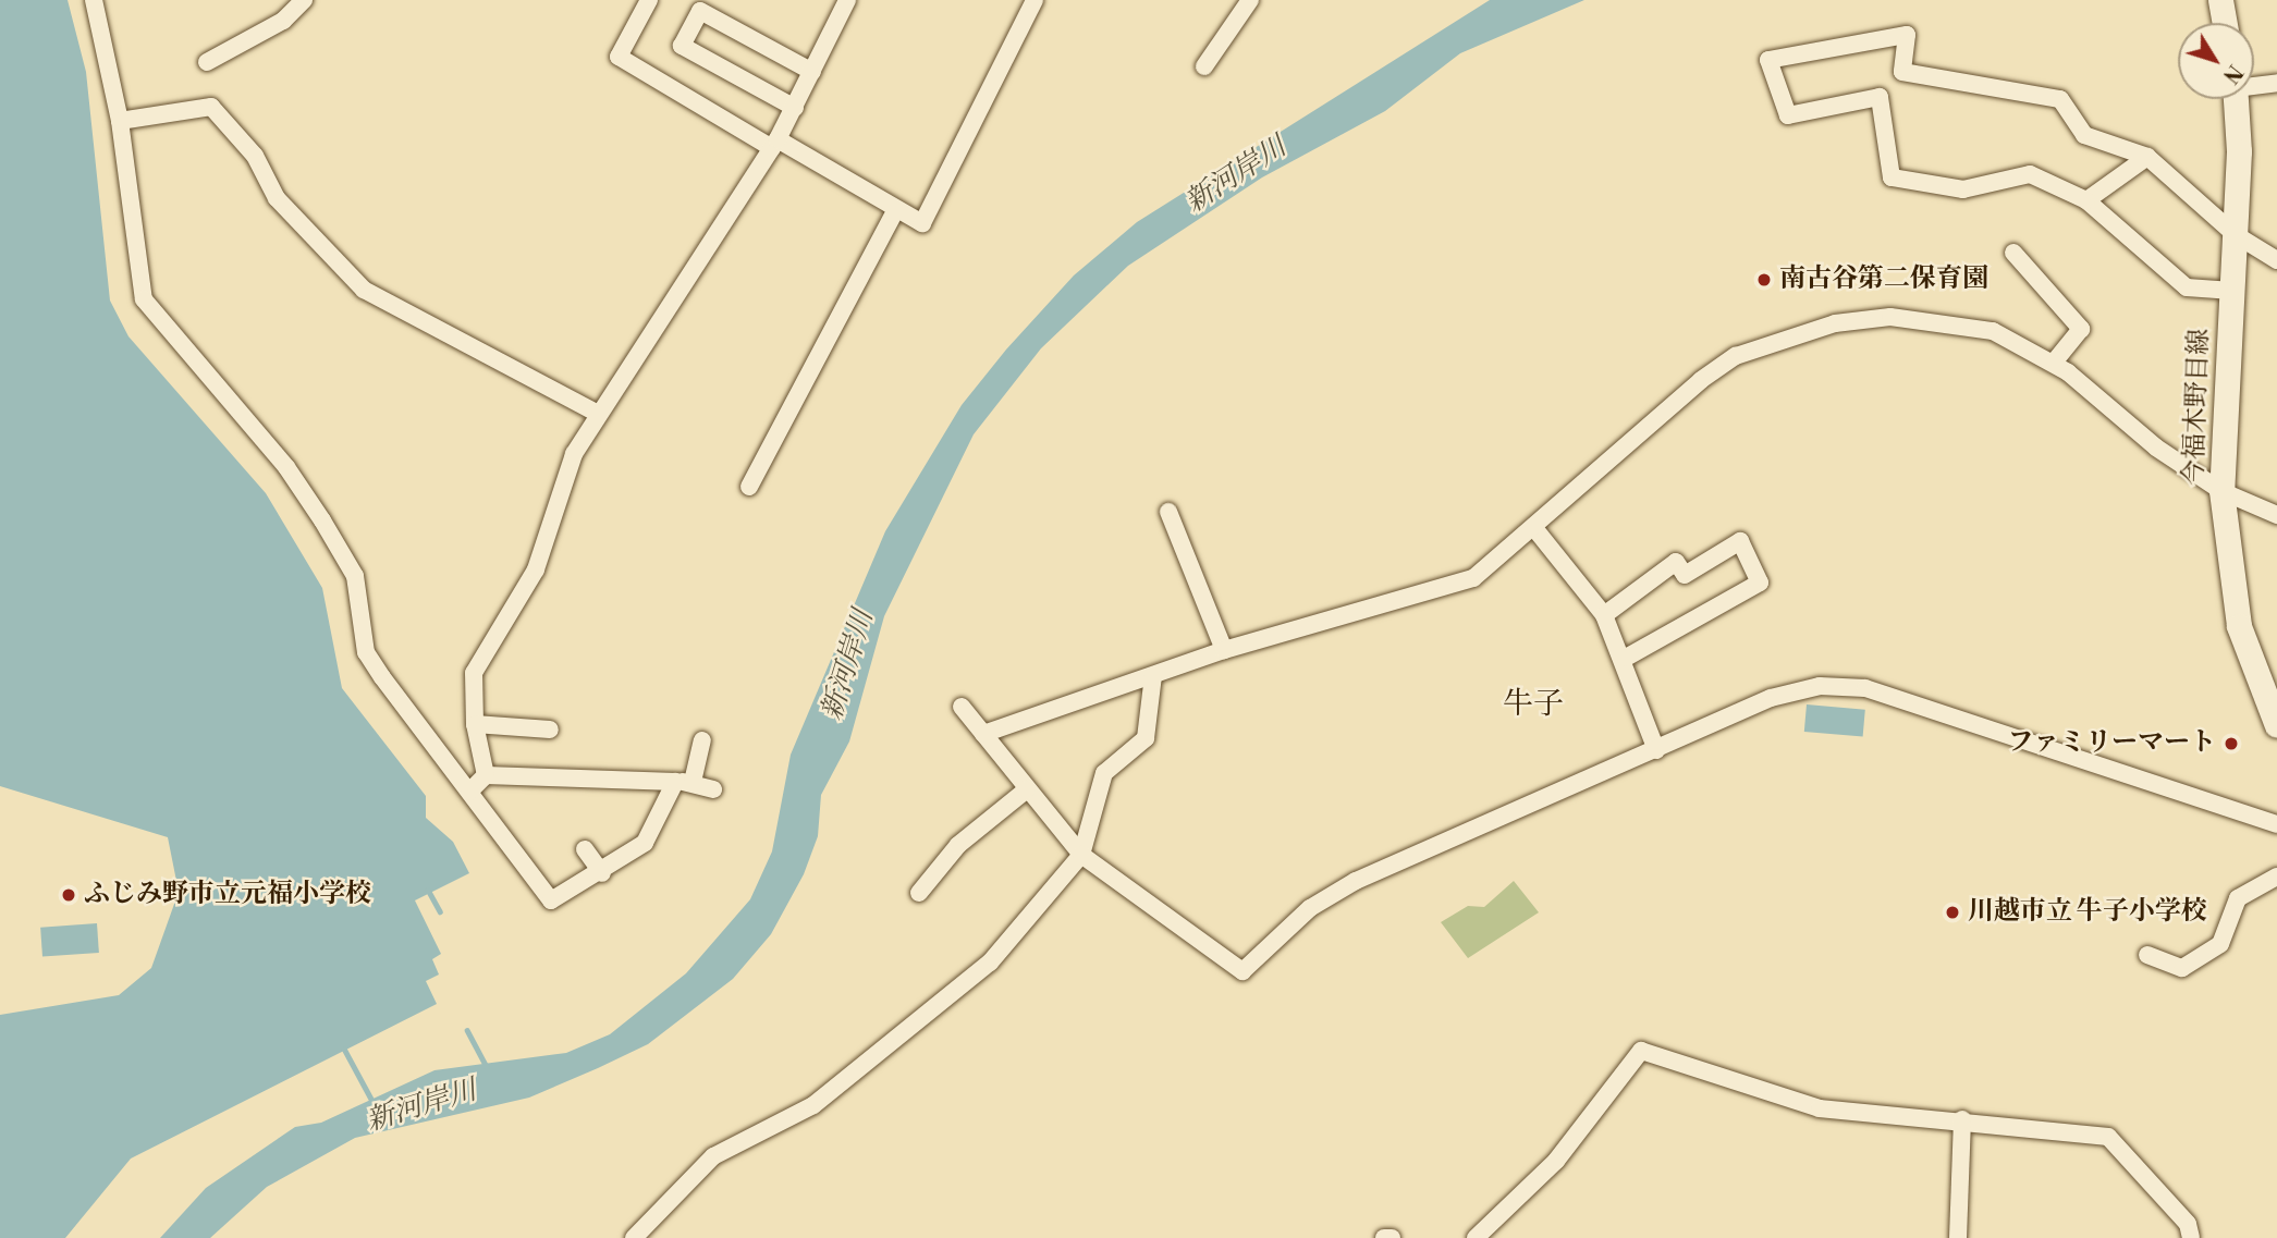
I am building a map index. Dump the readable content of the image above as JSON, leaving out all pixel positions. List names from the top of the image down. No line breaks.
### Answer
{"streets":{"main road":["今福木野目線"]},"districts":["牛子"],"water":["新河岸川"],"places":["南古谷第二保育園","ファミリーマート","ふじみ野市立元福小学校","川越市立 牛子小学校"],"north":"bottom right"}
